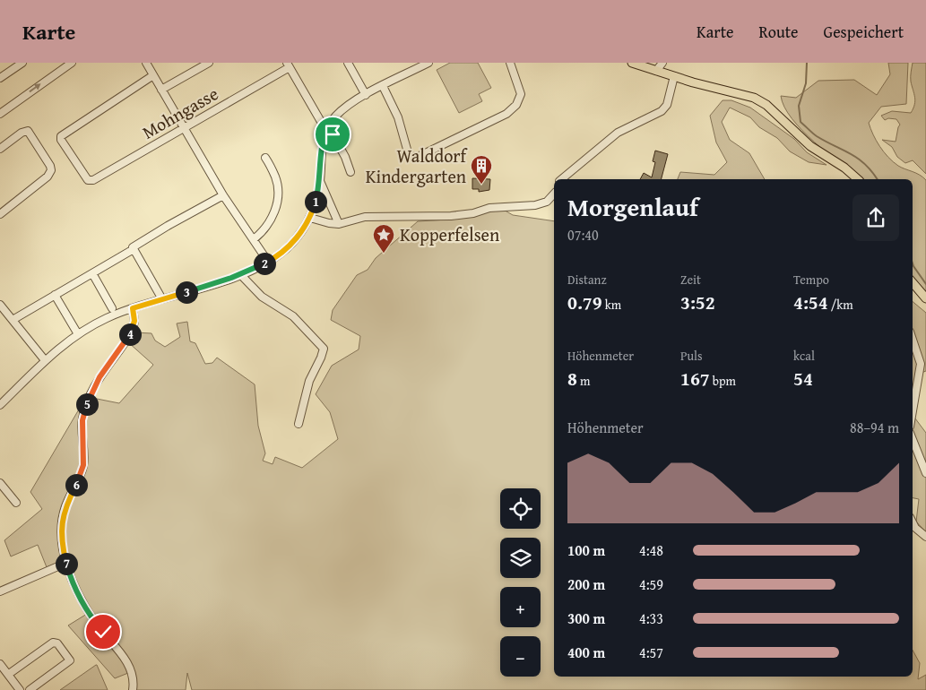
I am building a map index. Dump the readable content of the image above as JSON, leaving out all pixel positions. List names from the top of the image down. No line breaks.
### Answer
{"streets":{"street":["Mohngasse"]},"places":{"building":["Walddorf Kindergarten"],"place":["Kopperfelsen"]},"page":{"header":"Karte","nav":["Karte","Route","Gespeichert"],"heading":["Morgenlauf","07:40"],"pins":["1","2","3","4","5","6","7"],"stats":[["Distanz","0.79 km"],["Zeit","3:52"],["Tempo","4:54 /km"],["Höhenmeter","8 m"],["Puls","167 bpm"],["kcal","54"]],"chart":["Höhenmeter","88–94 m"],"map_buttons":["+","−"],"list":[{"name":"100 m","note":"4:48"},{"name":"200 m","note":"4:59"},{"name":"300 m","note":"4:33"},{"name":"400 m","note":"4:57"}]}}
